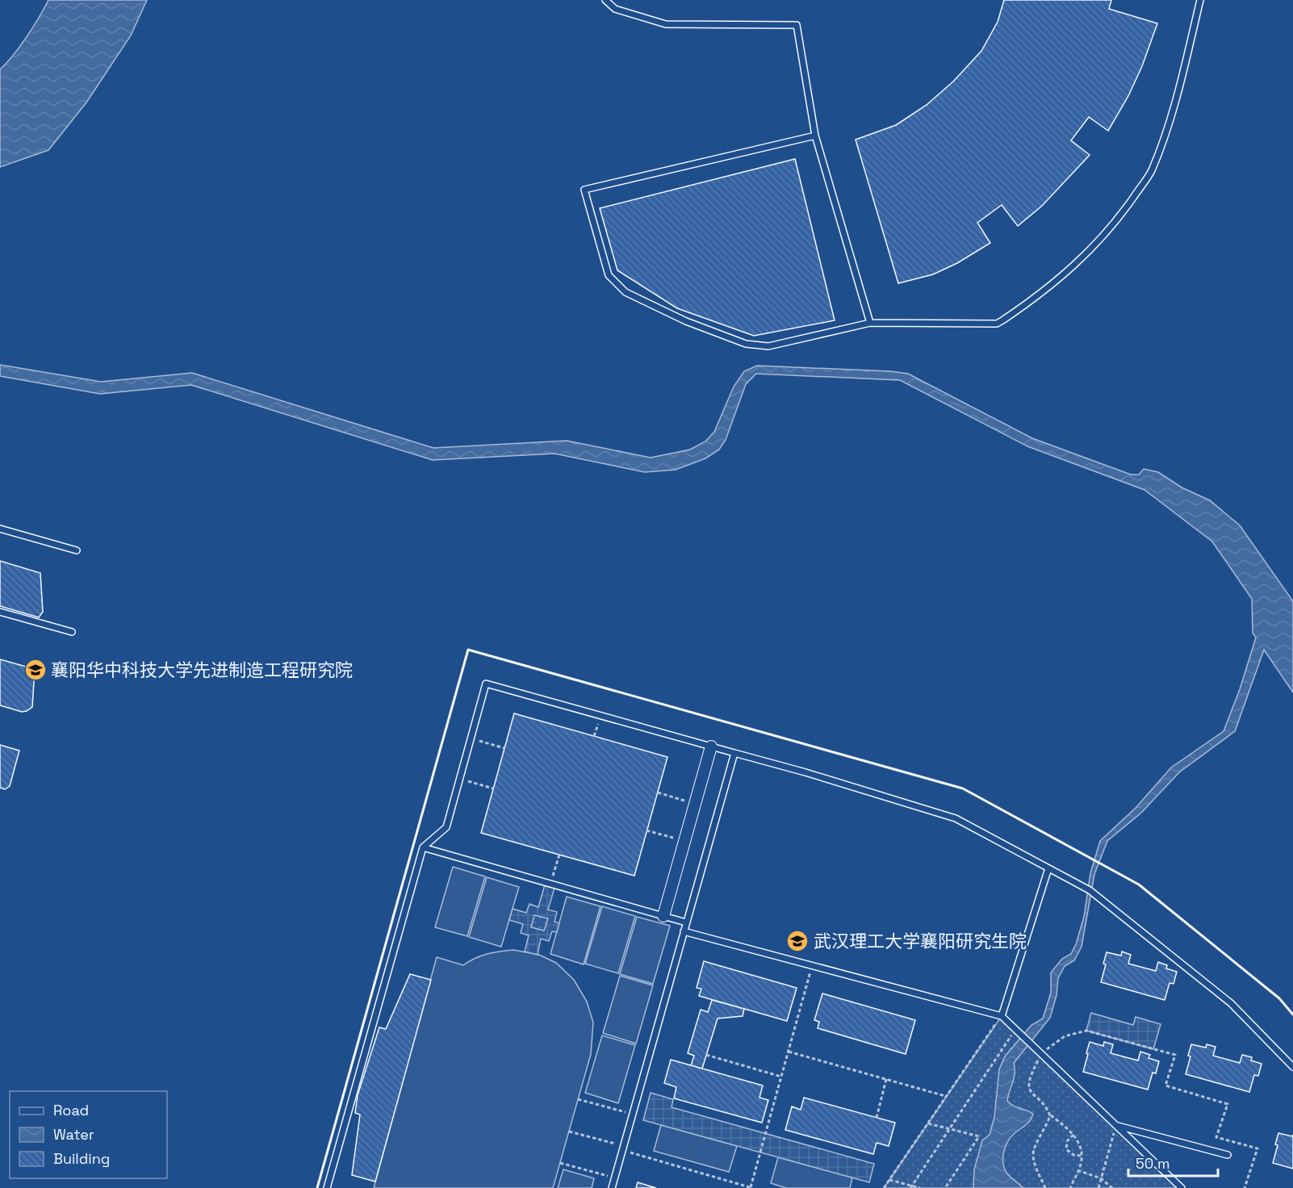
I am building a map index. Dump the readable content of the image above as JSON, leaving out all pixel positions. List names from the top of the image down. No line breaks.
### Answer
{"places":{"school or university":["襄阳华中科技大学先进制造工程研究院","武汉理工大学襄阳研究生院"]},"legend":["Road","Water","Building"],"scale_bar":"50 m"}
